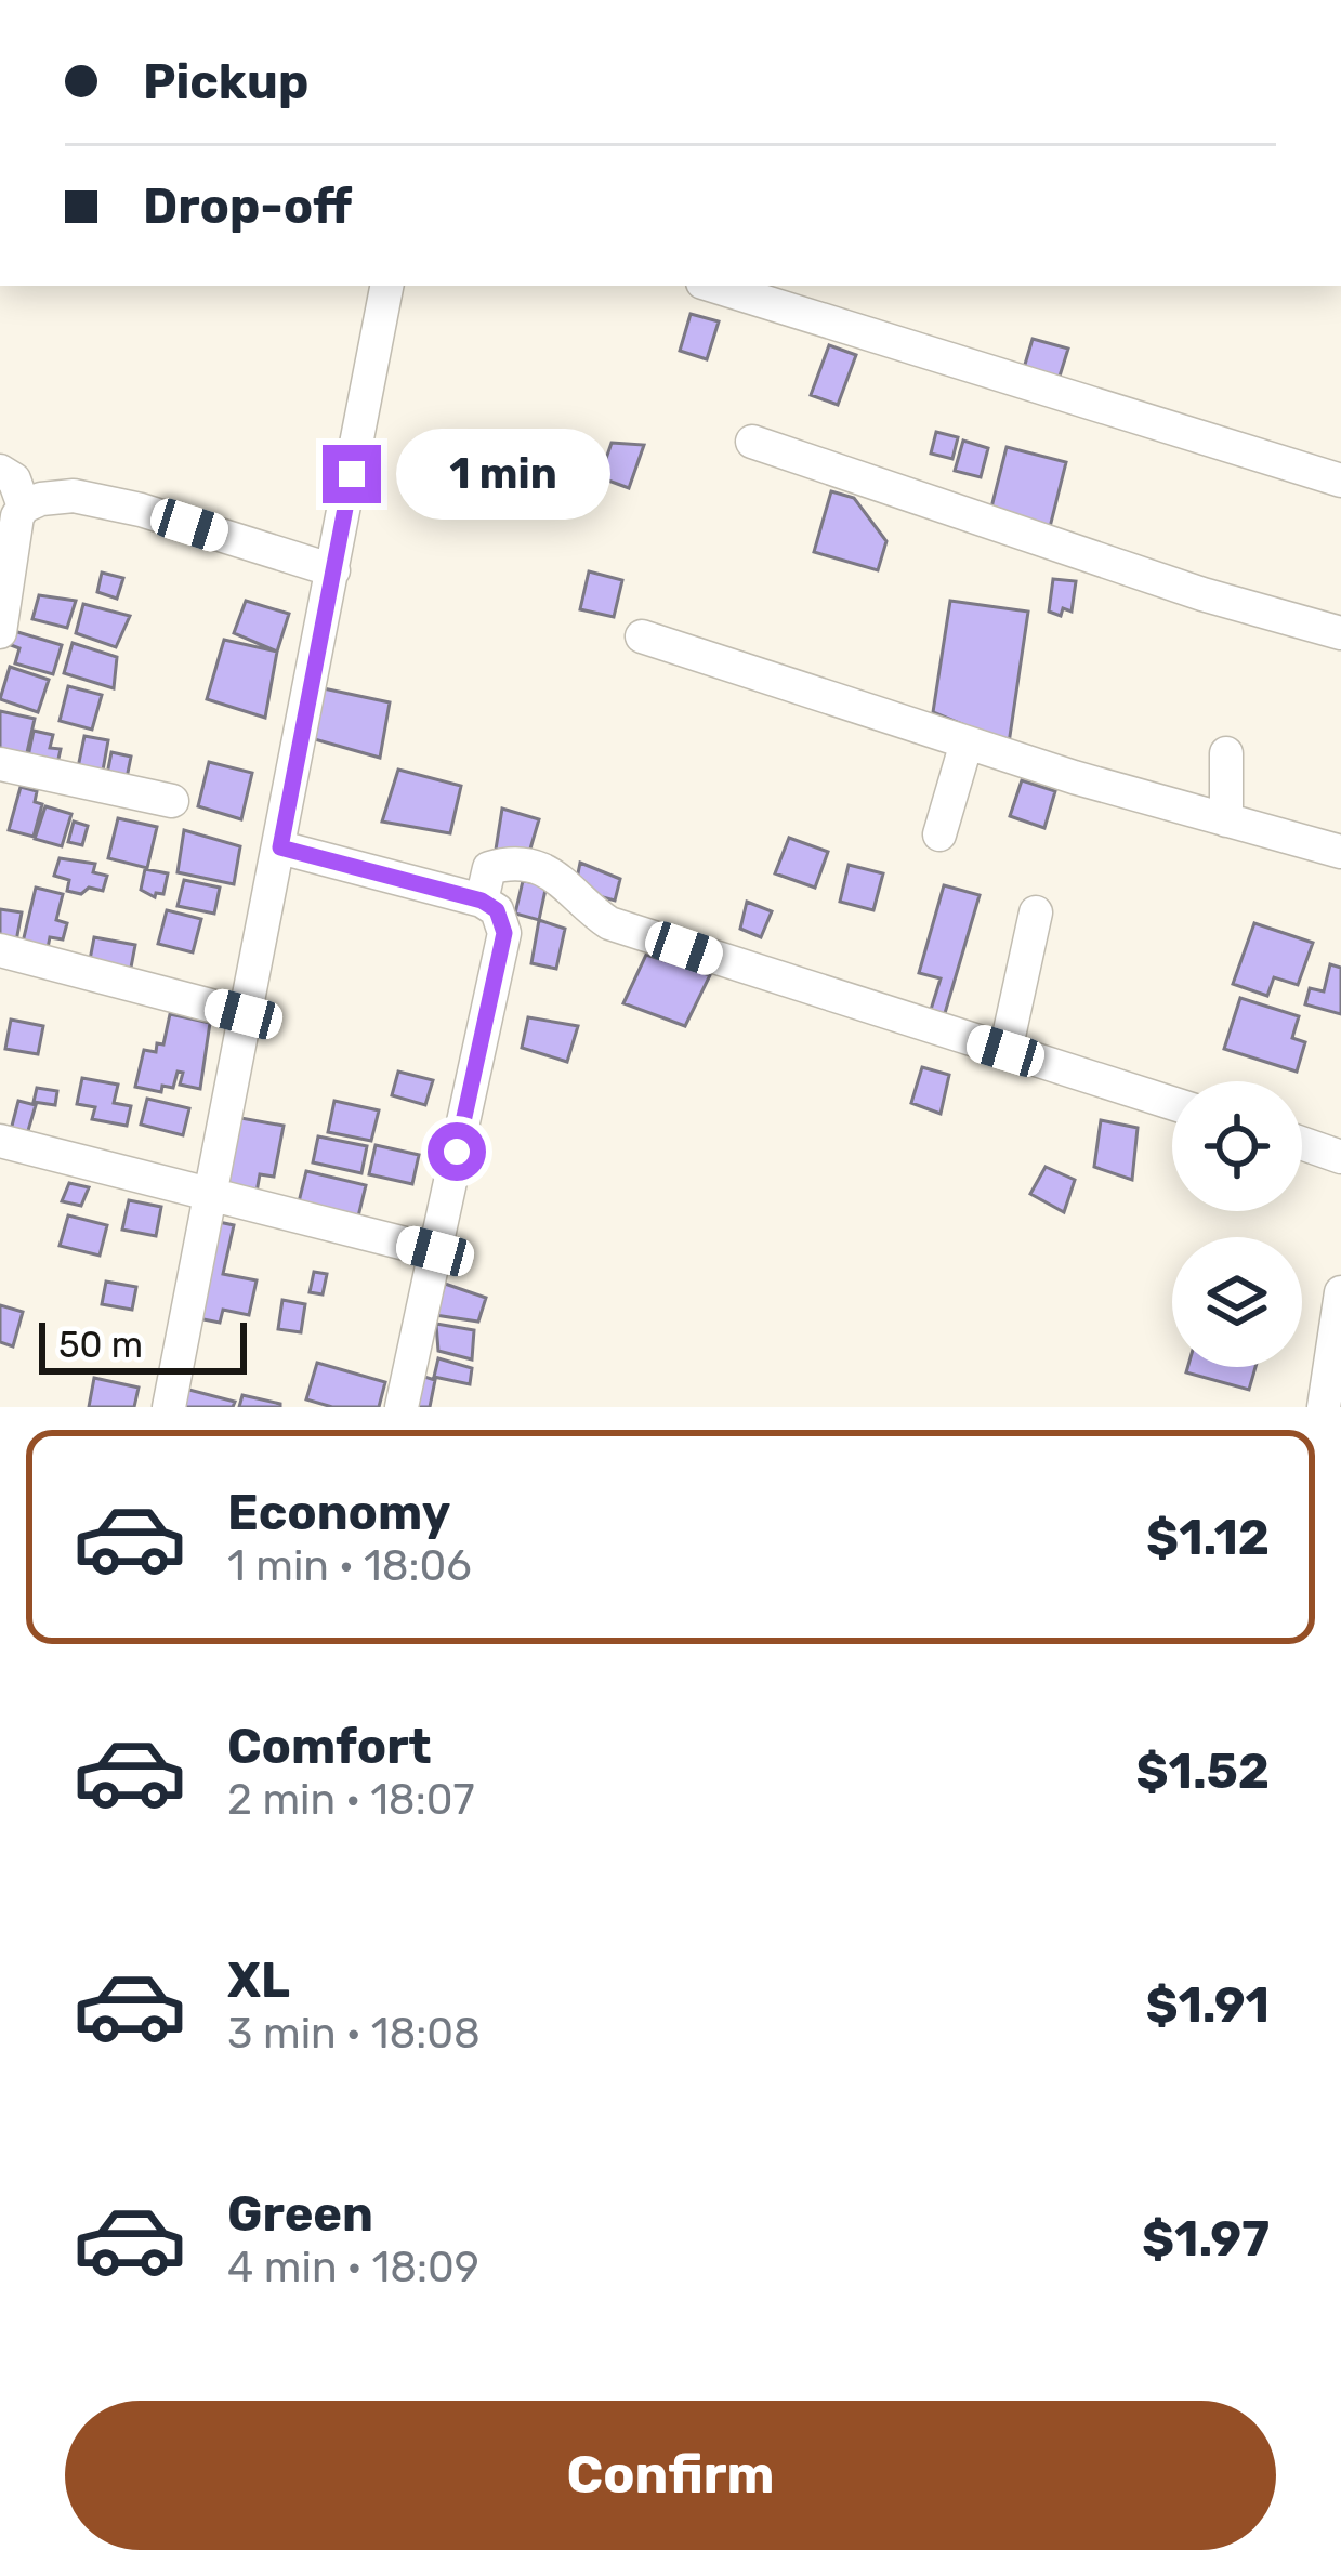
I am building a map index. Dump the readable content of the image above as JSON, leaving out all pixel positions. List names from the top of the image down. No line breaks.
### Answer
{"scale_bar":"50 m","page":{"banner":["Pickup","Drop-off"],"bubble":"1 min","scale":"50 m","list":[{"name":"Economy","note":"1 min · 18:06","value":"$1.12"},{"name":"Comfort","note":"2 min · 18:07","value":"$1.52"},{"name":"XL","note":"3 min · 18:08","value":"$1.91"},{"name":"Green","note":"4 min · 18:09","value":"$1.97"}],"buttons":"Confirm"}}
